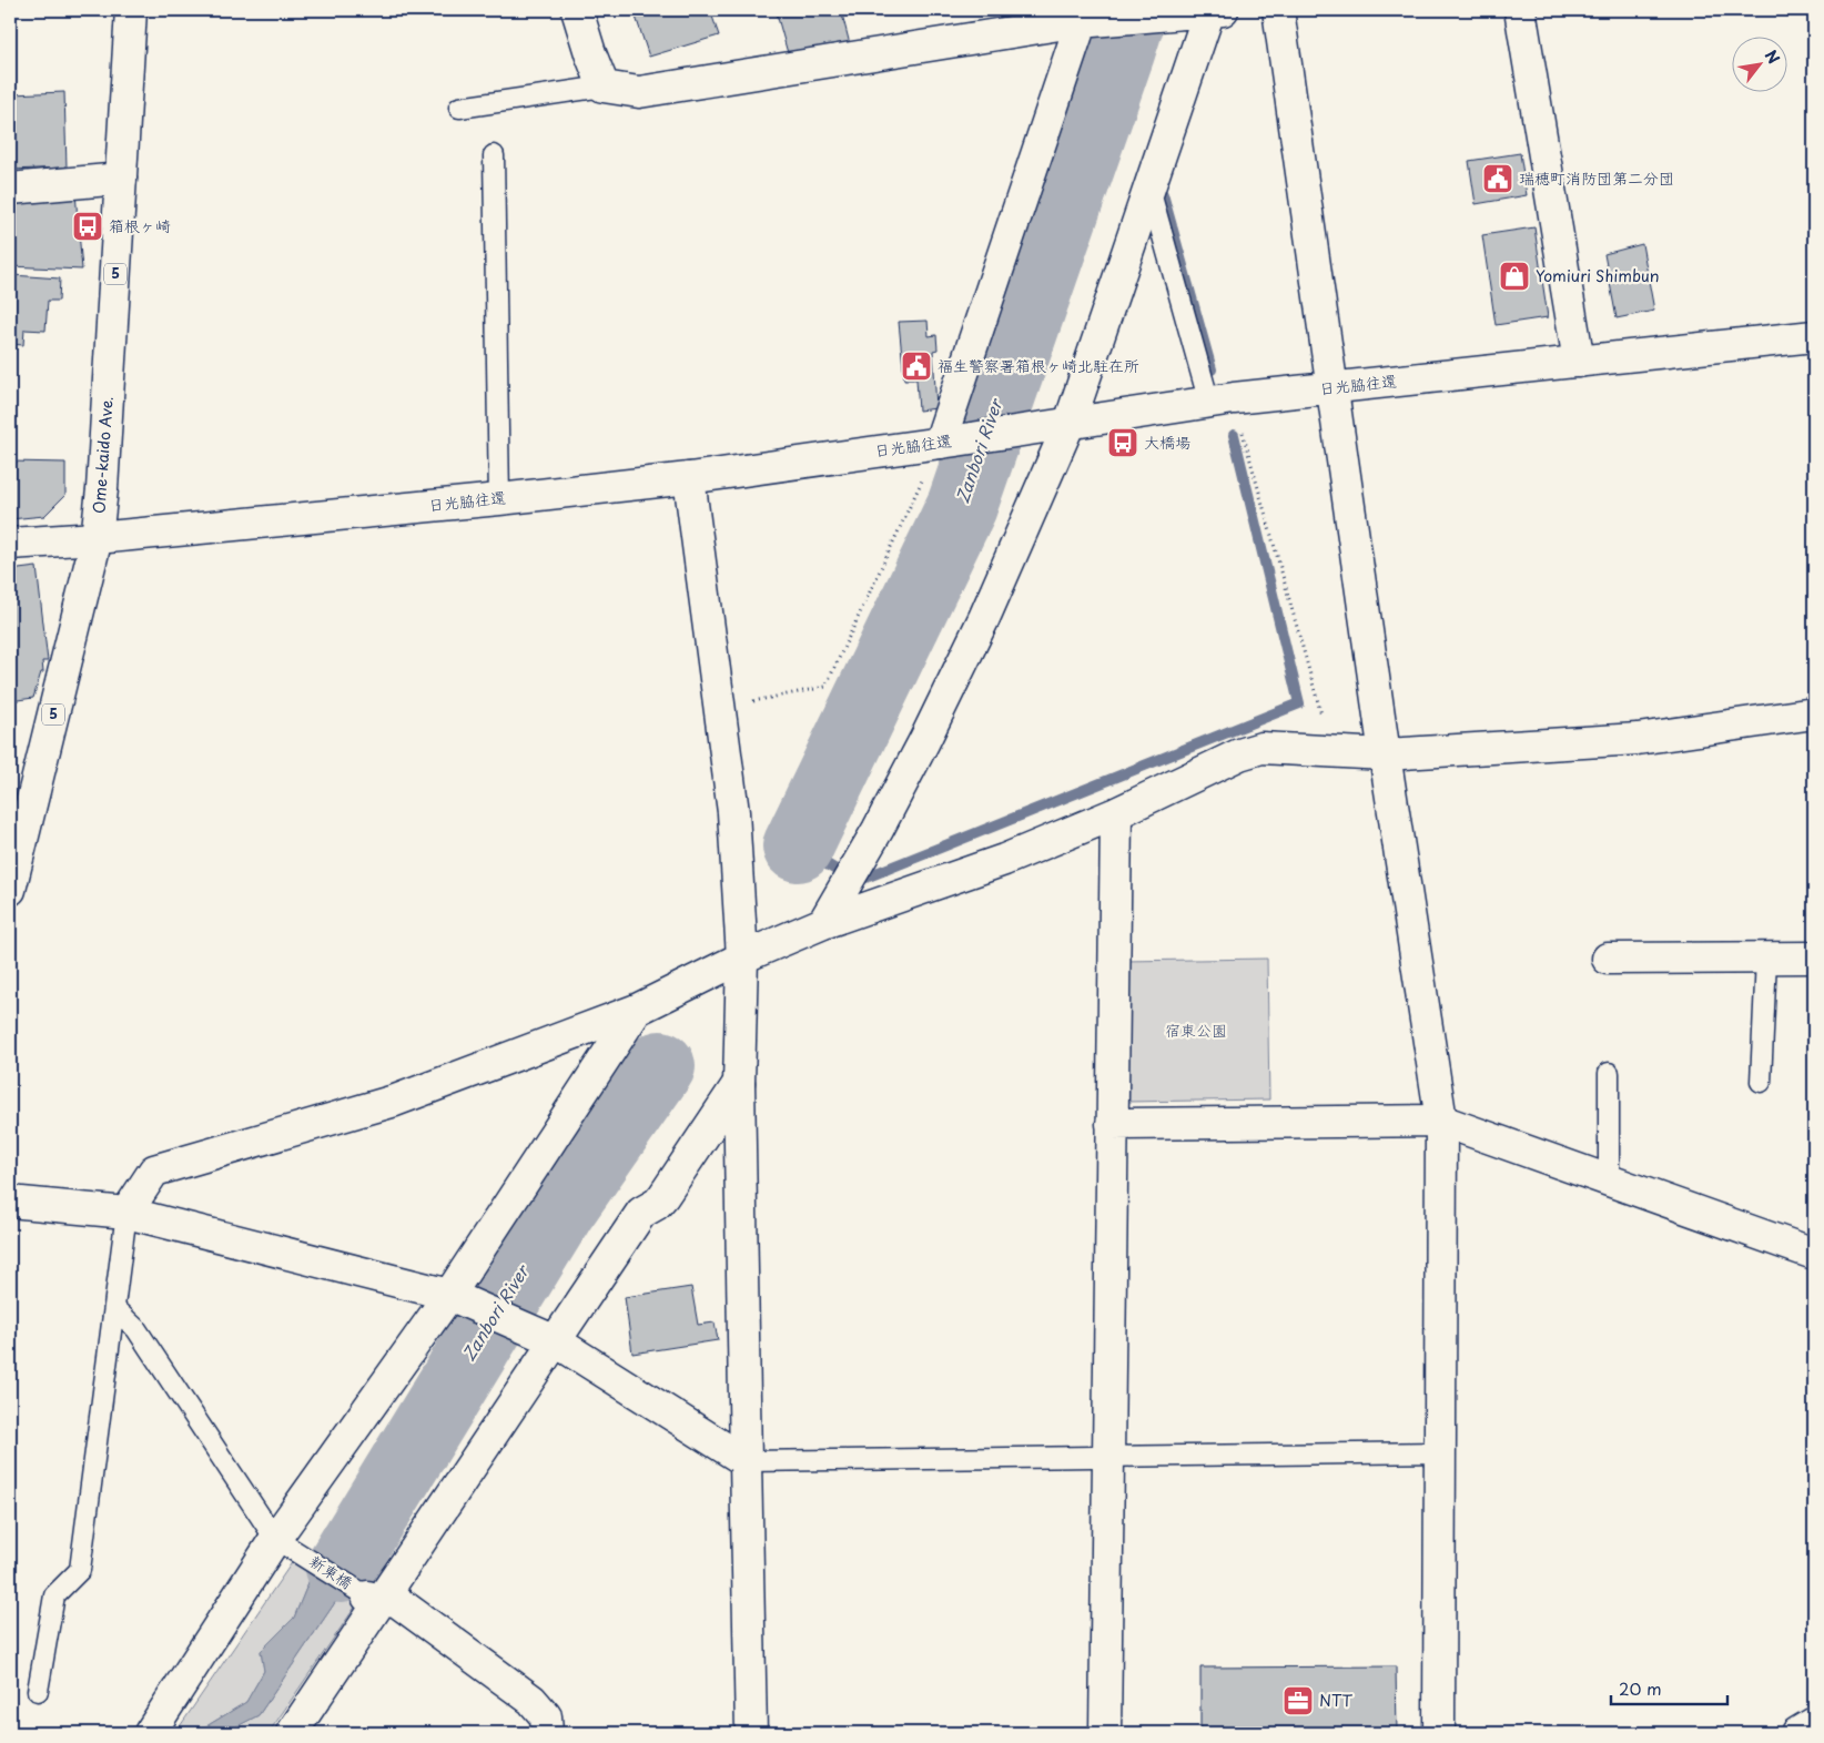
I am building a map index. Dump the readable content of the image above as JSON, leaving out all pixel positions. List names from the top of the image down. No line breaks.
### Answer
{"streets":{"street":["5","日光脇往還","Ome-kaido Ave."],"lane":["新東橋"]},"crossings":[["日光脇往還","Ome-kaido Ave."]],"water":["Zanbori River"],"parks":["宿東公園"],"places":{"public building":["瑞穂町消防団第二分団","福生警察署箱根ヶ崎北駐在所"],"bus stop":["箱根ヶ崎","大橋場"],"shop":["Yomiuri Shimbun"],"office":["NTT"]},"scale_bar":"20 m","north":"top right"}
